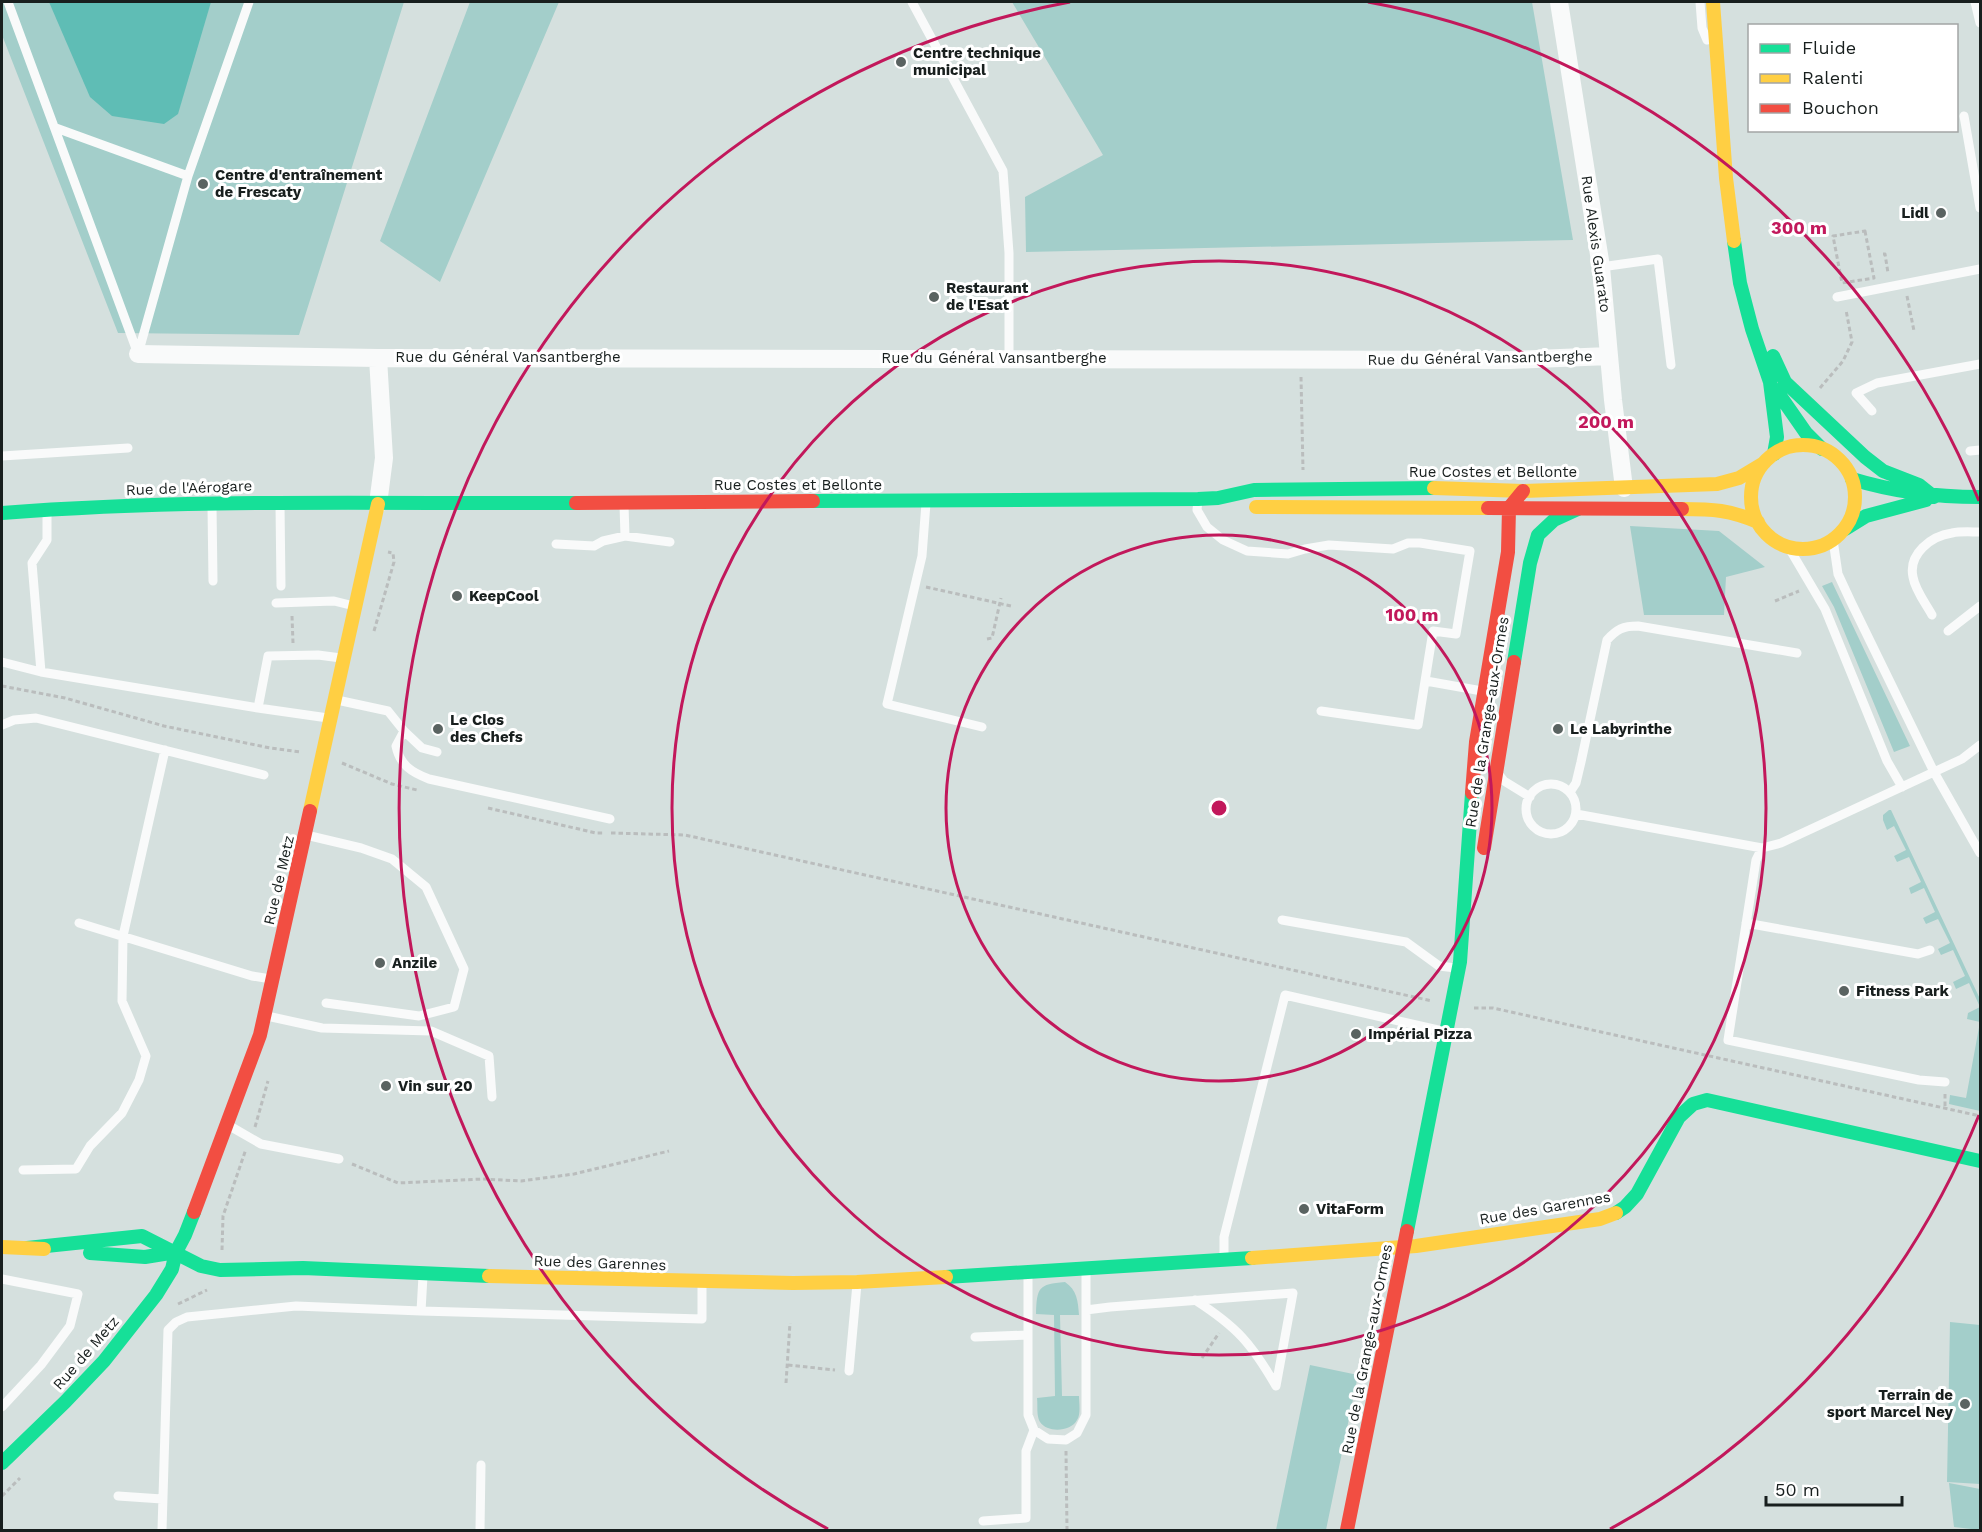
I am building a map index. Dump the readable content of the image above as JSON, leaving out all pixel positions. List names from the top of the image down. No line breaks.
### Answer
{"streets":{"main road":["Rue Costes et Bellonte","Rue de l'Aérogare","Rue de la Grange-aux-Ormes","Rue de Metz","Rue des Garennes"],"street":["Rue Alexis Guarato","Rue du Général Vansantberghe"]},"crossings":[["Rue Alexis Guarato","Rue du Général Vansantberghe"],["Rue Alexis Guarato","Rue Costes et Bellonte"],["Rue du Général Vansantberghe","Rue Costes et Bellonte"],["Rue du Général Vansantberghe","Rue de l'Aérogare"],["Rue du Général Vansantberghe","Rue de Metz"],["Rue Costes et Bellonte","Rue de l'Aérogare"],["Rue Costes et Bellonte","Rue de la Grange-aux-Ormes"],["Rue Costes et Bellonte","Rue de Metz"],["Rue de l'Aérogare","Rue de Metz"],["Rue de la Grange-aux-Ormes","Rue des Garennes"],["Rue de Metz","Rue des Garennes"]],"places":["Centre technique municipal","Centre d'entraînement de Frescaty","Lidl","Restaurant de l'Esat","KeepCool","Le Clos des Chefs","Le Labyrinthe","Anzile","Fitness Park","Impérial Pizza","Vin sur 20","VitaForm","Terrain de sport Marcel Ney"],"legend":["Fluide","Ralenti","Bouchon"],"scale_bar":"50 m","rings":["300 m","200 m","100 m"]}
